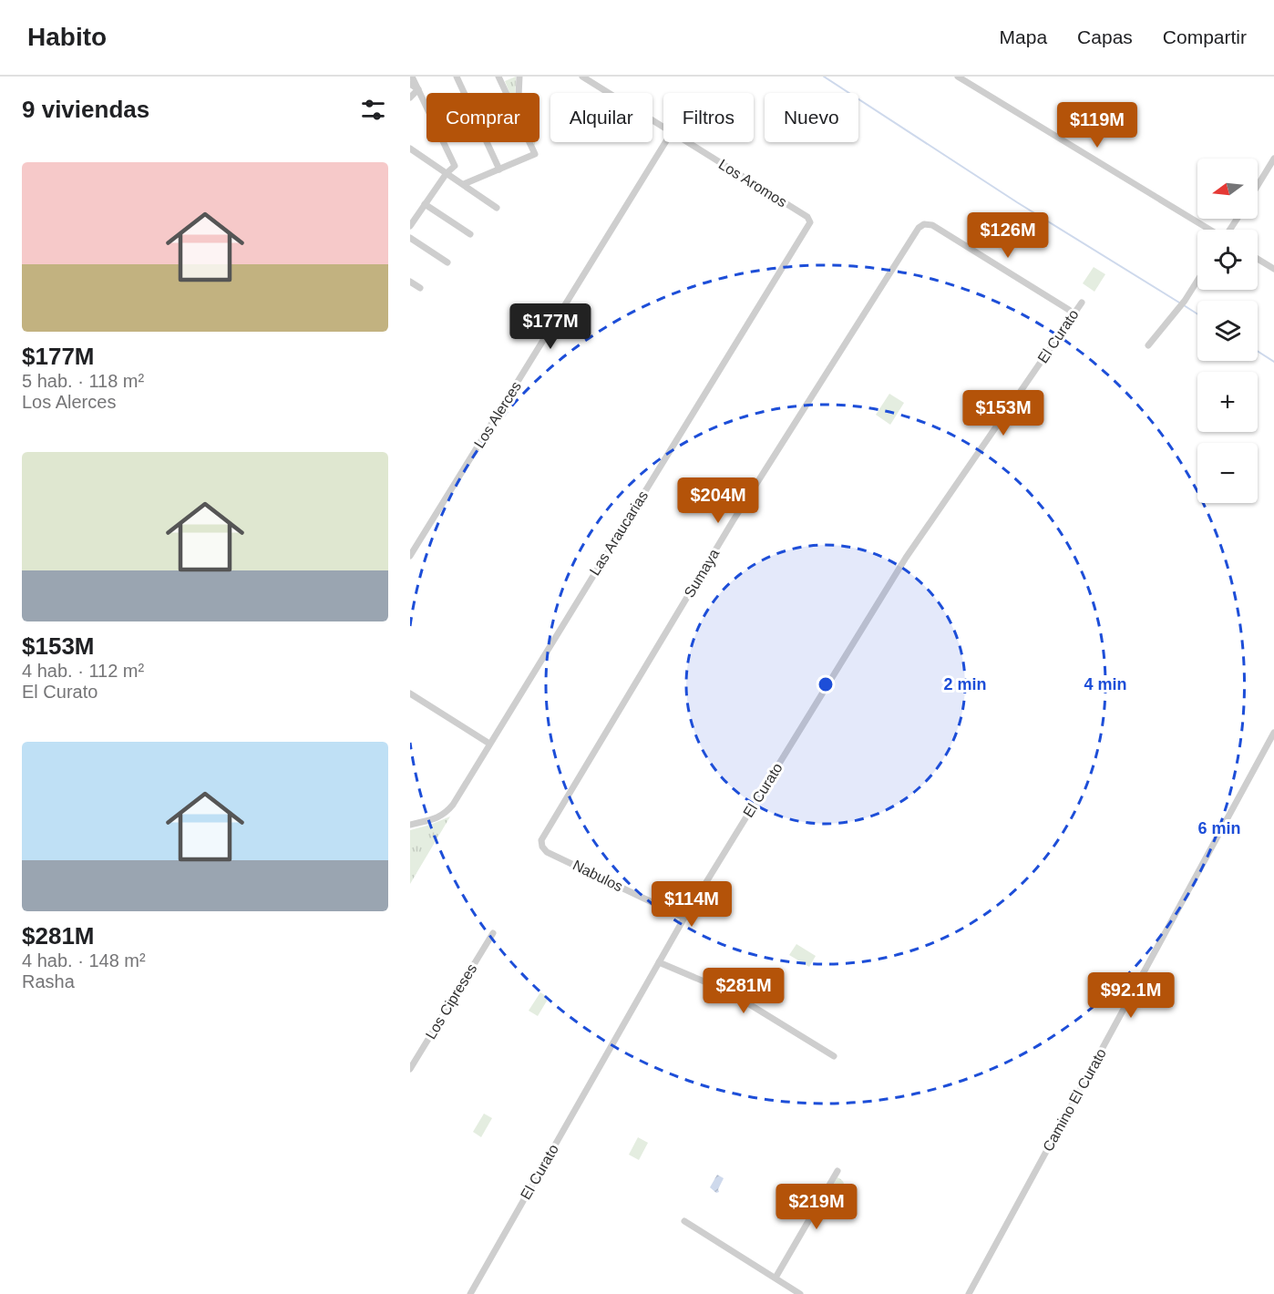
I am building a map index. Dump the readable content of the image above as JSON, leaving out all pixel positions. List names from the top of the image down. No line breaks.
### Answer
{"streets":{"street":["Los Aromos","El Curato","Los Alerces","Las Araucarias","Sumaya","Nabulos","Los Cipreses","Camino El Curato"]},"crossings":[["Los Aromos","Las Araucarias"],["El Curato","Sumaya"],["El Curato","Nabulos"],["Sumaya","Nabulos"]],"north":"left","page":{"header":"Habito","nav":["Mapa","Capas","Compartir"],"heading":"9 viviendas","chip":["Comprar","Alquilar","Filtros","Nuevo"],"price":["$119M","$126M","$177M","$153M","$204M","$114M","$281M","$92.1M","$219M"],"list":[{"name":"$177M","note":"5 hab. · 118 m² · Los Alerces"},{"name":"$153M","note":"4 hab. · 112 m² · El Curato"},{"name":"$281M","note":"4 hab. · 148 m² · Rasha"}],"map_buttons":["+","−"]},"rings":["2 min","4 min","6 min"]}
